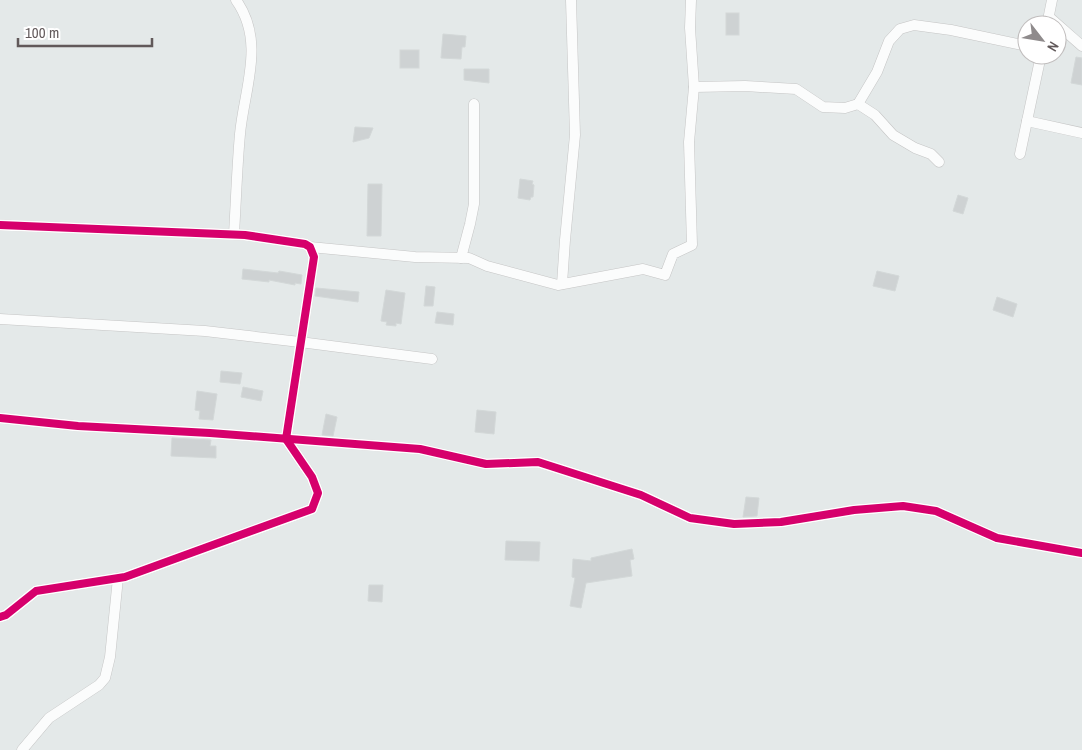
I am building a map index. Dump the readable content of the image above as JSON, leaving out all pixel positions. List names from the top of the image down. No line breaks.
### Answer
{"scale_bar":"100 m","north":"bottom right"}
